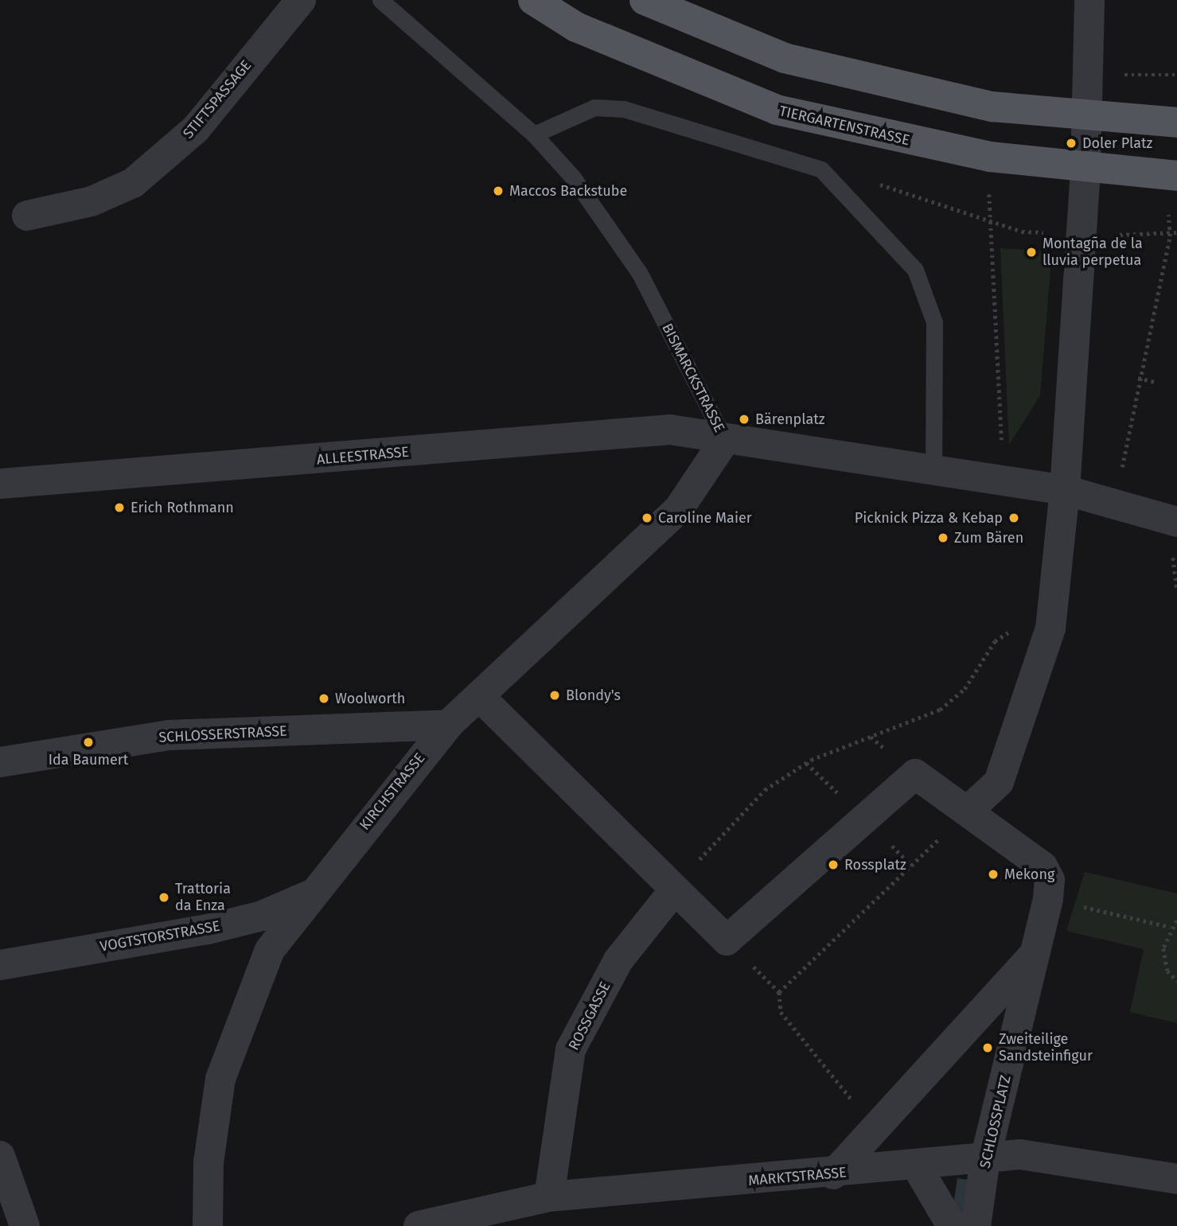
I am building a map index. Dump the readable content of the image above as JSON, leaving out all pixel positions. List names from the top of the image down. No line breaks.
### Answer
{"streets":{"main road":["TIERGARTENSTRASSE"],"street":["STIFTSPASSAGE","BISMARCKSTRASSE","ALLEESTRASSE","SCHLOSSERSTRASSE","KIRCHSTRASSE","VOGTSTORSTRASSE","ROSSGASSE","SCHLOSSPLATZ","MARKTSTRASSE"]},"crossings":[["BISMARCKSTRASSE","ALLEESTRASSE"],["BISMARCKSTRASSE","KIRCHSTRASSE"],["ALLEESTRASSE","KIRCHSTRASSE"],["SCHLOSSERSTRASSE","KIRCHSTRASSE"],["KIRCHSTRASSE","VOGTSTORSTRASSE"],["ROSSGASSE","MARKTSTRASSE"],["SCHLOSSPLATZ","MARKTSTRASSE"]],"places":["Doler Platz","Maccos Backstube","Montagña de la lluvia perpetua","Bärenplatz","Erich Rothmann","Caroline Maier","Picknick Pizza & Kebap","Zum Bären","Blondy's","Woolworth","Ida Baumert","Rossplatz","Mekong","Trattoria da Enza","Zweiteilige Sandsteinfigur"]}
